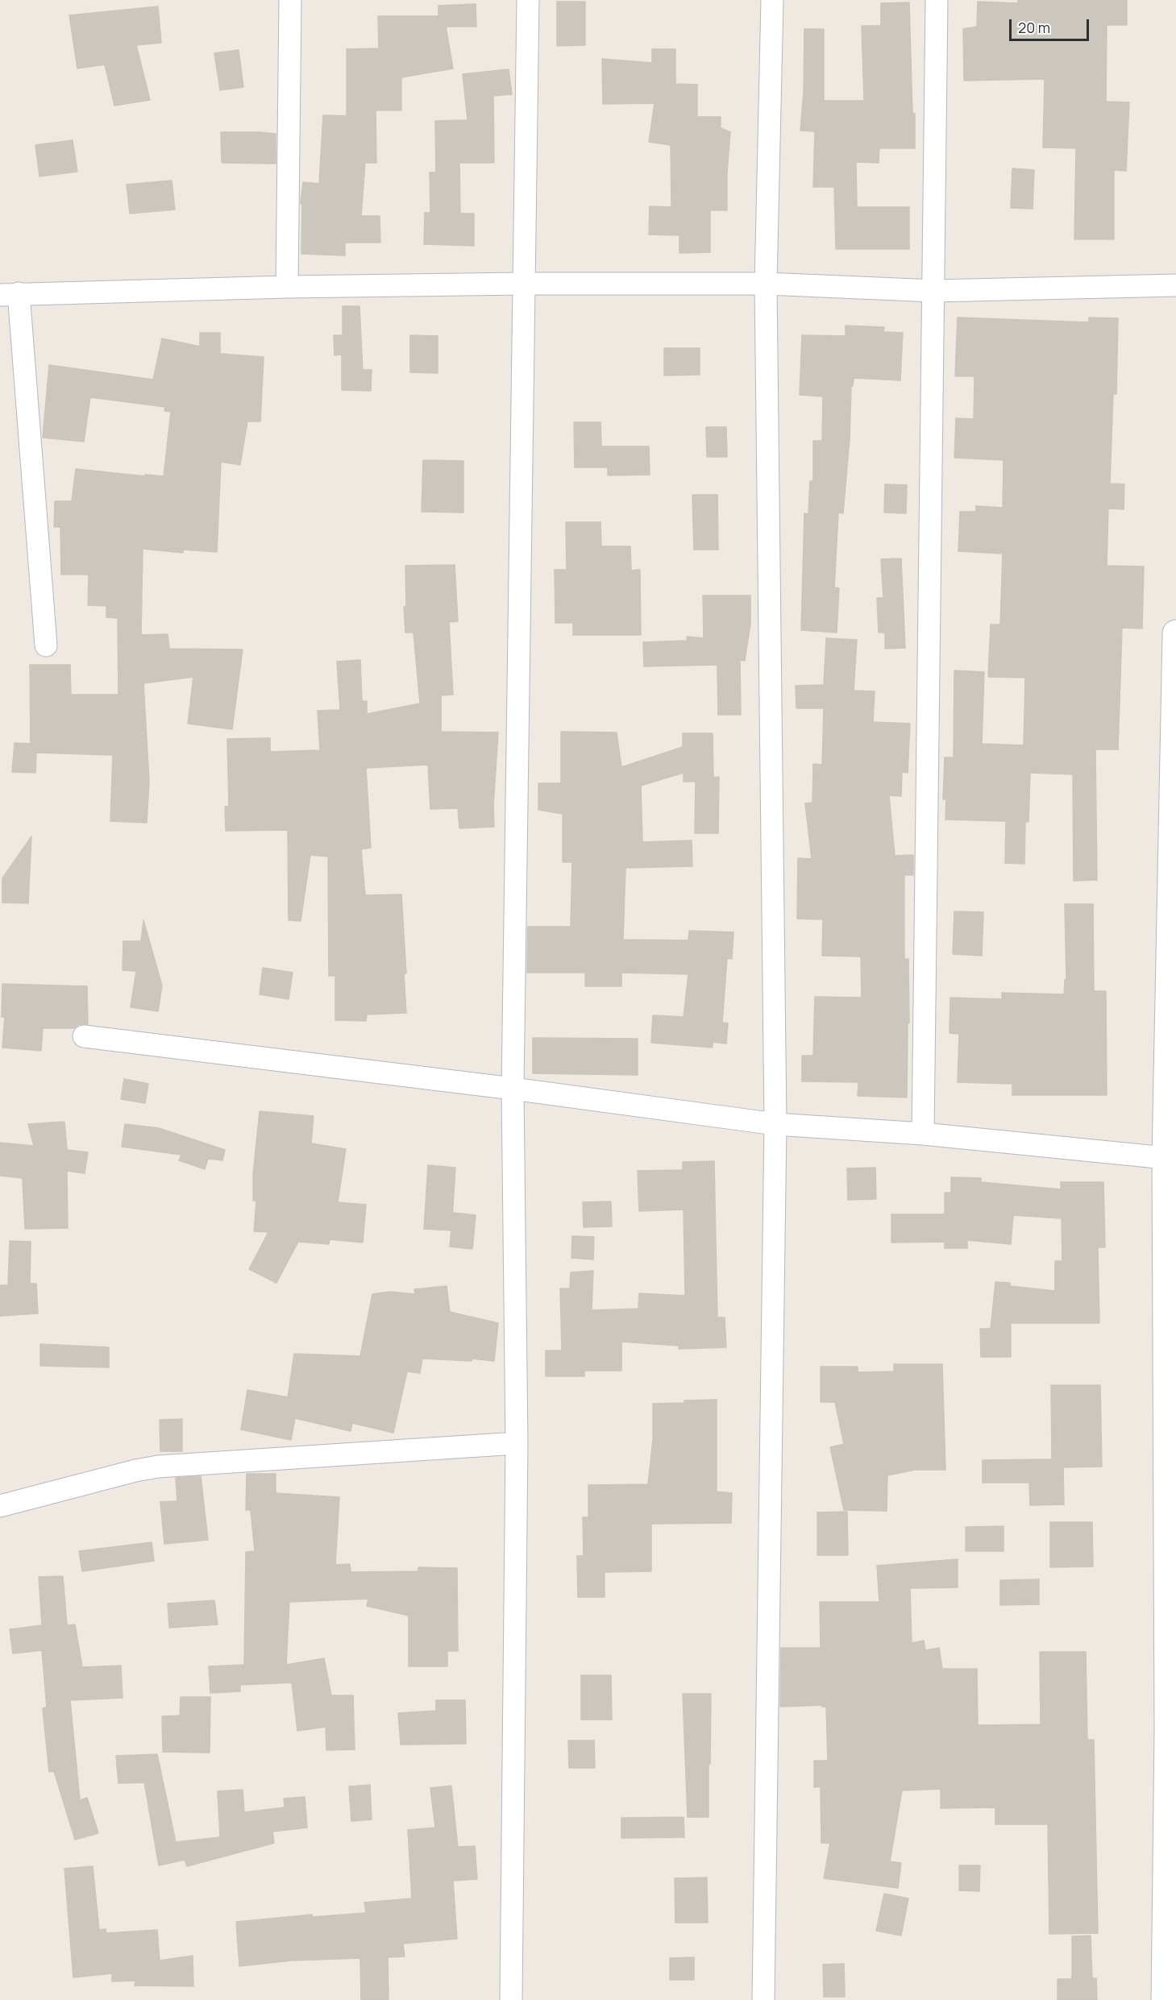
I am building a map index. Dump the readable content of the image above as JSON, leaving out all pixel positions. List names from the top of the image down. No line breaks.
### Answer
{"scale_bar":"20 m"}
